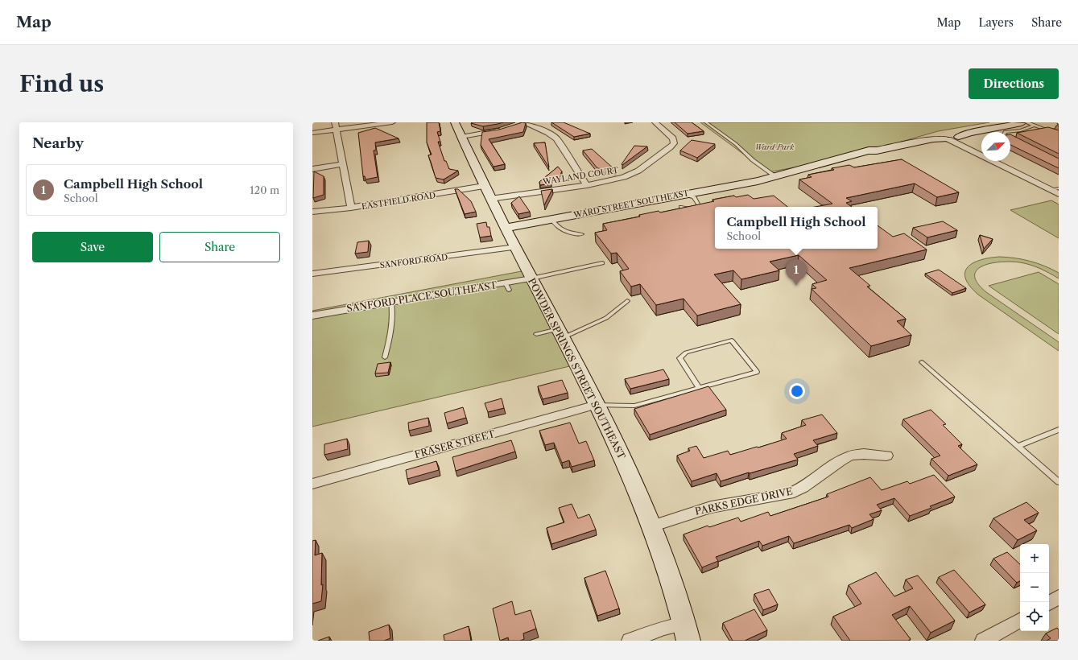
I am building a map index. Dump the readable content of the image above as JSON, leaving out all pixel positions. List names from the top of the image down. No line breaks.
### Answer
{"streets":{"street":["WAYLAND COURT","EASTFIELD ROAD","WARD STREET SOUTHEAST","SANFORD ROAD","SANFORD PLACE SOUTHEAST","POWDER SPRINGS STREET SOUTHEAST","FRASER STREET","PARKS EDGE DRIVE"]},"crossings":[["WAYLAND COURT","POWDER SPRINGS STREET SOUTHEAST"],["EASTFIELD ROAD","POWDER SPRINGS STREET SOUTHEAST"],["WARD STREET SOUTHEAST","POWDER SPRINGS STREET SOUTHEAST"],["SANFORD ROAD","POWDER SPRINGS STREET SOUTHEAST"],["SANFORD PLACE SOUTHEAST","POWDER SPRINGS STREET SOUTHEAST"],["POWDER SPRINGS STREET SOUTHEAST","FRASER STREET"],["POWDER SPRINGS STREET SOUTHEAST","PARKS EDGE DRIVE"]],"parks":["Ward Park"],"north":"top right","page":{"header":"Map","nav":["Map","Layers","Share"],"buttons":["Directions",["Save","Share"]],"title":"Find us","heading":"Nearby","list":[{"mark":"1","name":"Campbell High School","note":"School","value":"120 m"}],"popup":["Campbell High School","School"],"pins":"1","map_buttons":["+","−"]}}
